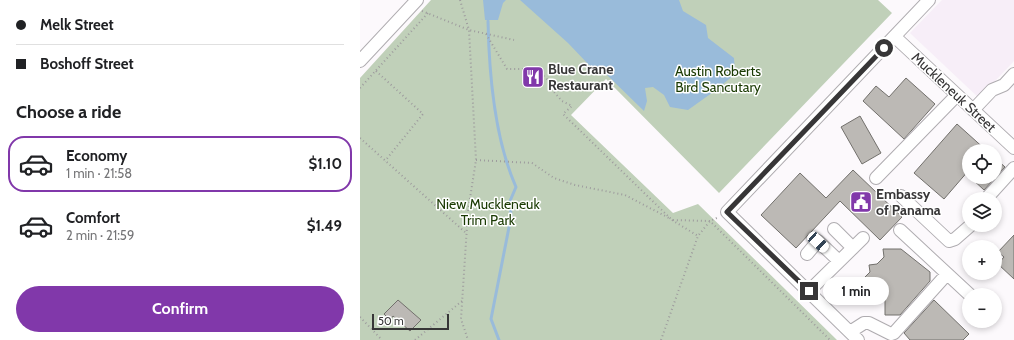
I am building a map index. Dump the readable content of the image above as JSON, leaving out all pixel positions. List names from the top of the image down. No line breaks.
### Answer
{"streets":{"street":["Muckleneuk Street"]},"parks":["Austin Roberts Bird Sancutary","Niew Muckleneuk Trim Park"],"places":{"restaurant":["Blue Crane Restaurant"],"public building":["Embassy of Panama"]},"scale_bar":"50 m","page":{"banner":["Melk Street","Boshoff Street"],"heading":"Choose a ride","list":[{"name":"Economy","note":"1 min · 21:58","value":"$1.10"},{"name":"Comfort","note":"2 min · 21:59","value":"$1.49"}],"map_buttons":["+","−"],"bubble":"1 min","buttons":"Confirm","scale":"50 m"}}
